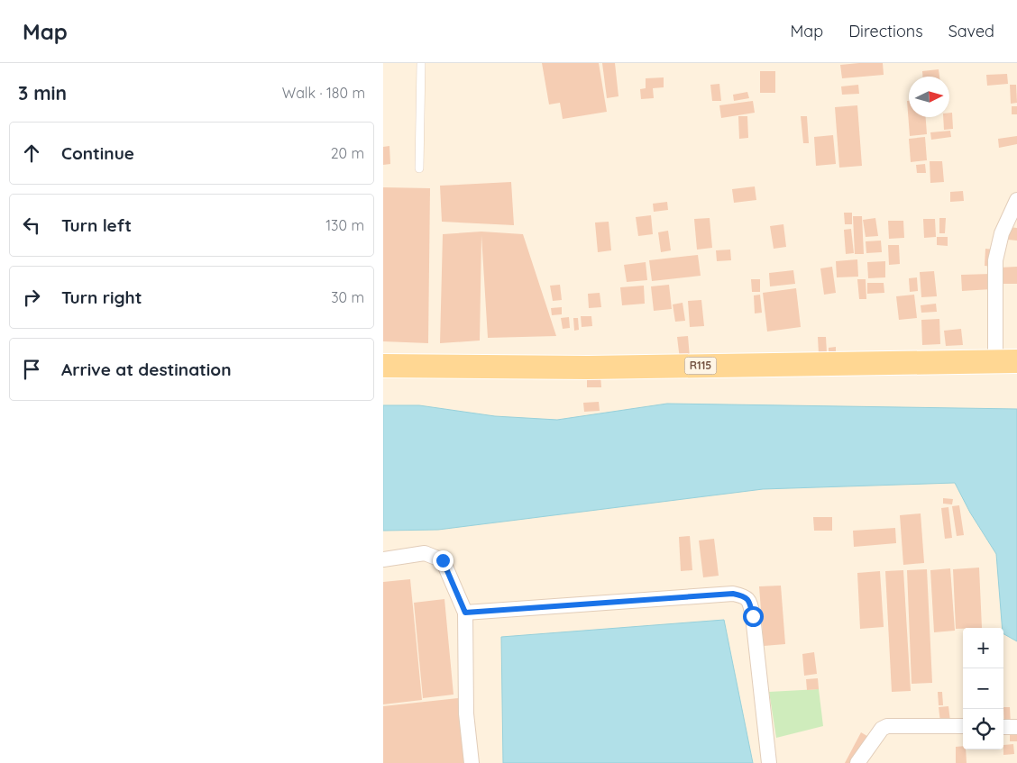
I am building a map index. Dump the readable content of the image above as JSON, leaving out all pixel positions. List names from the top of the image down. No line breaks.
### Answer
{"streets":{"main road":["R115"]},"north":"right","page":{"header":"Map","nav":["Map","Directions","Saved"],"heading":["3 min","Walk · 180 m"],"list":[["Continue","20 m"],["Turn left","130 m"],["Turn right","30 m"],"Arrive at destination"],"map_buttons":["+","−"]}}
